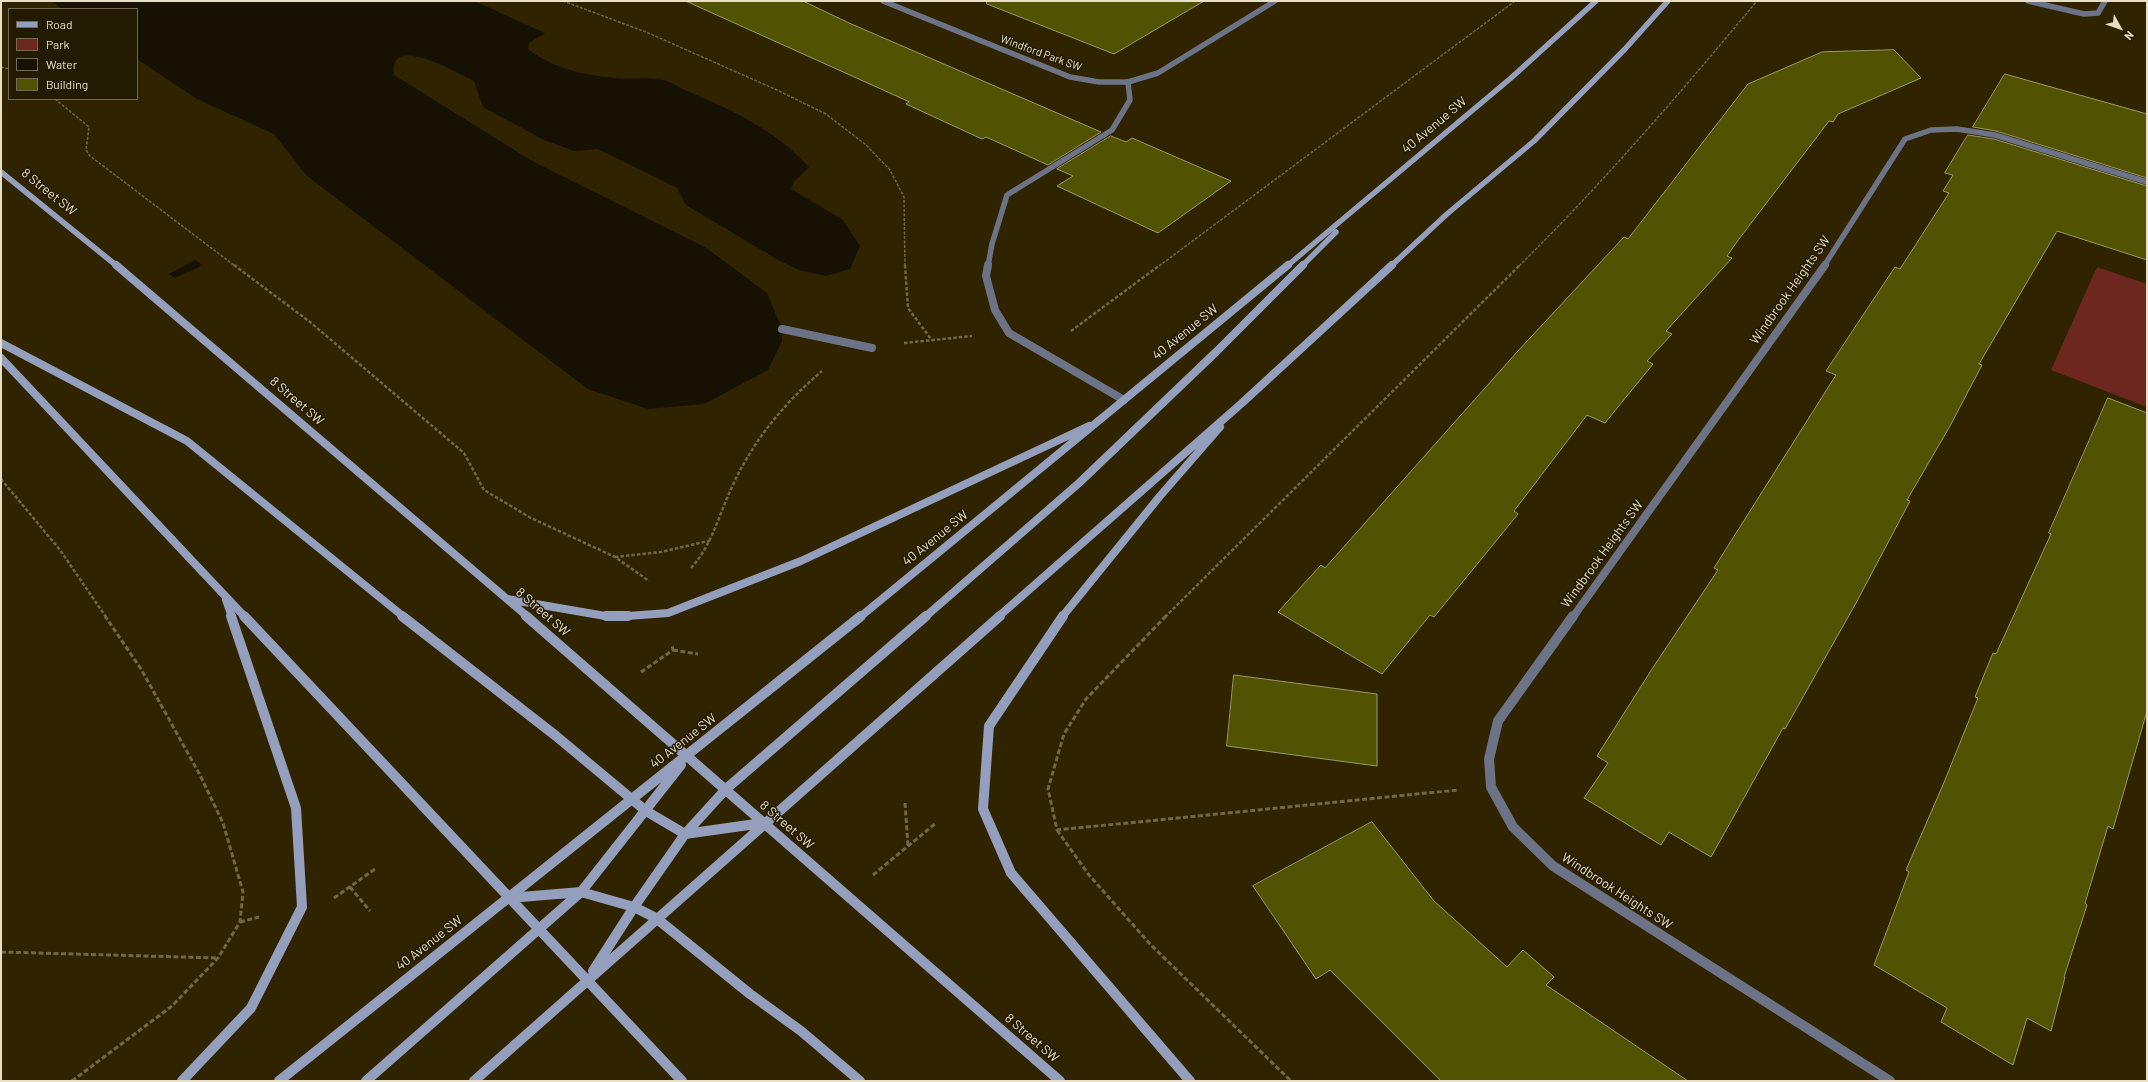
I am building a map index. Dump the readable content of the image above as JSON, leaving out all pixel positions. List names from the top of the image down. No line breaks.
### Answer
{"streets":{"main road":["40 Avenue SW","8 Street SW"],"street":["Windford Park SW","Windbrook Heights SW"]},"crossings":[["40 Avenue SW","8 Street SW"]],"legend":["Road","Park","Water","Building"],"north":"bottom right"}
